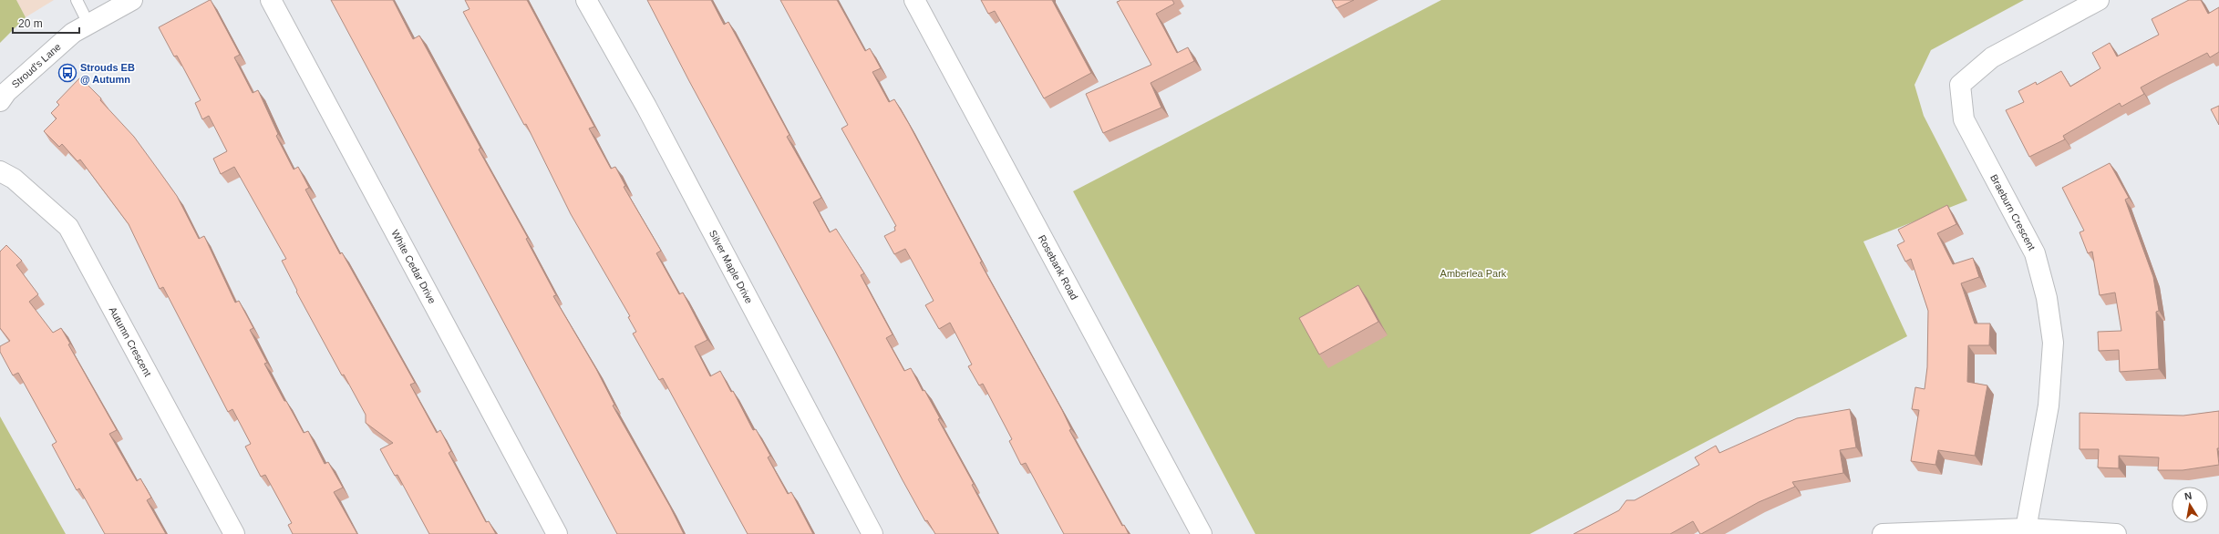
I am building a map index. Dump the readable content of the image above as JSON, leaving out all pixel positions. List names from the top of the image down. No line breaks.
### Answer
{"streets":{"street":["Stroud's Lane","Braeburn Crescent","Silver Maple Drive","White Cedar Drive","Rosebank Road","Autumn Crescent"]},"parks":["Amberlea Park"],"places":{"bus stop":["Strouds EB @ Autumn"]},"scale_bar":"20 m","north":"top"}
